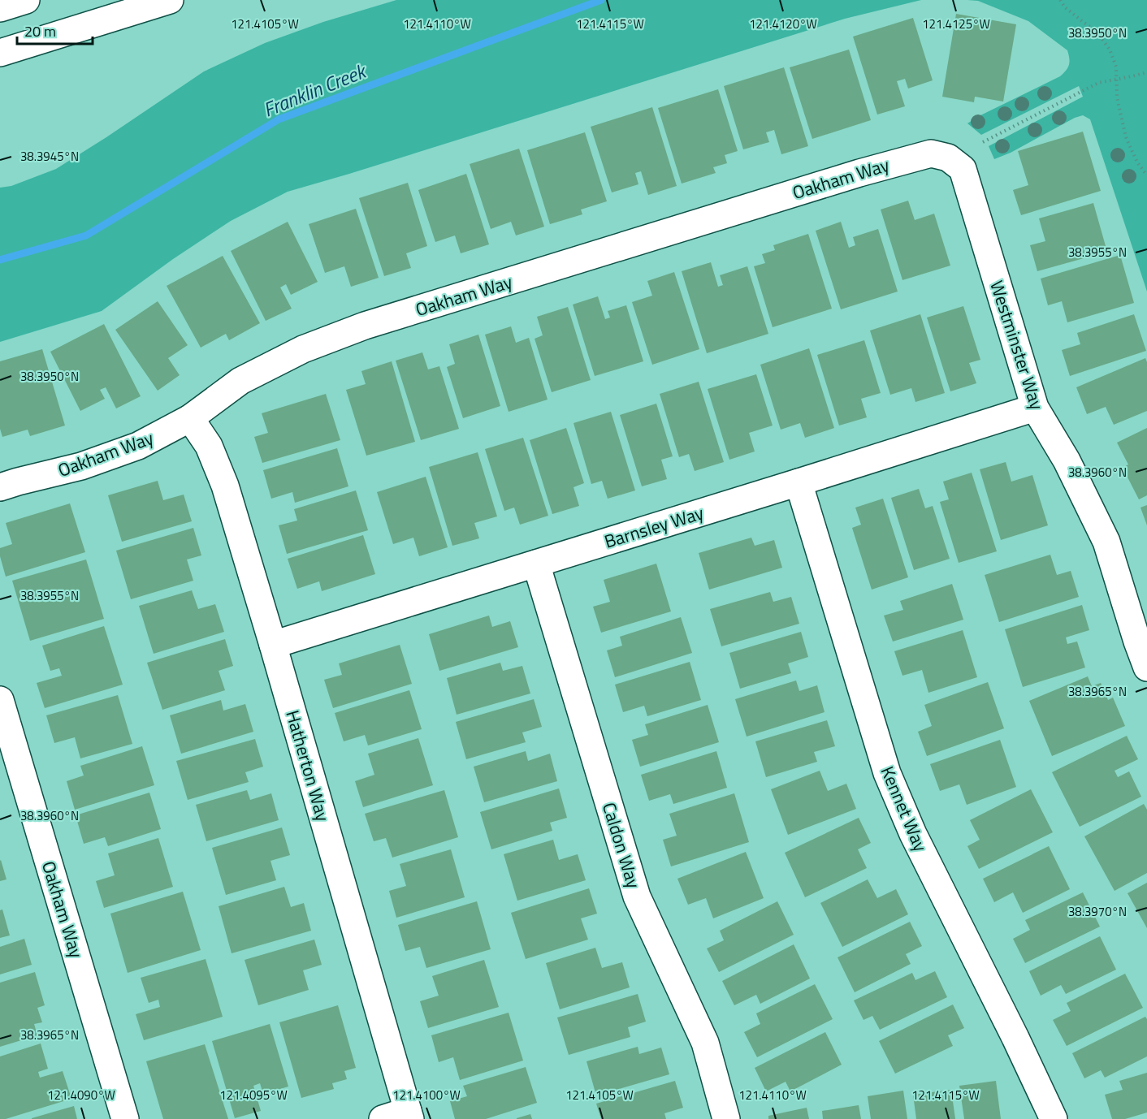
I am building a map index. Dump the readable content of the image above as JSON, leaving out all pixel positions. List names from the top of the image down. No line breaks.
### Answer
{"streets":{"street":["Oakham Way","Westminster Way","Barnsley Way","Hatherton Way","Kennet Way","Caldon Way"]},"crossings":[["Oakham Way","Westminster Way"],["Oakham Way","Hatherton Way"],["Westminster Way","Barnsley Way"],["Barnsley Way","Hatherton Way"],["Barnsley Way","Kennet Way"],["Barnsley Way","Caldon Way"]],"water":["Franklin Creek"],"scale_bar":"20 m","coordinates":["121.4105°W","121.4110°W","121.4115°W","121.4120°W","121.4125°W","38.3950°N","38.3945°N","38.3955°N","38.3960°N","38.3965°N","38.3970°N","121.4090°W","121.4095°W","121.4100°W"]}
